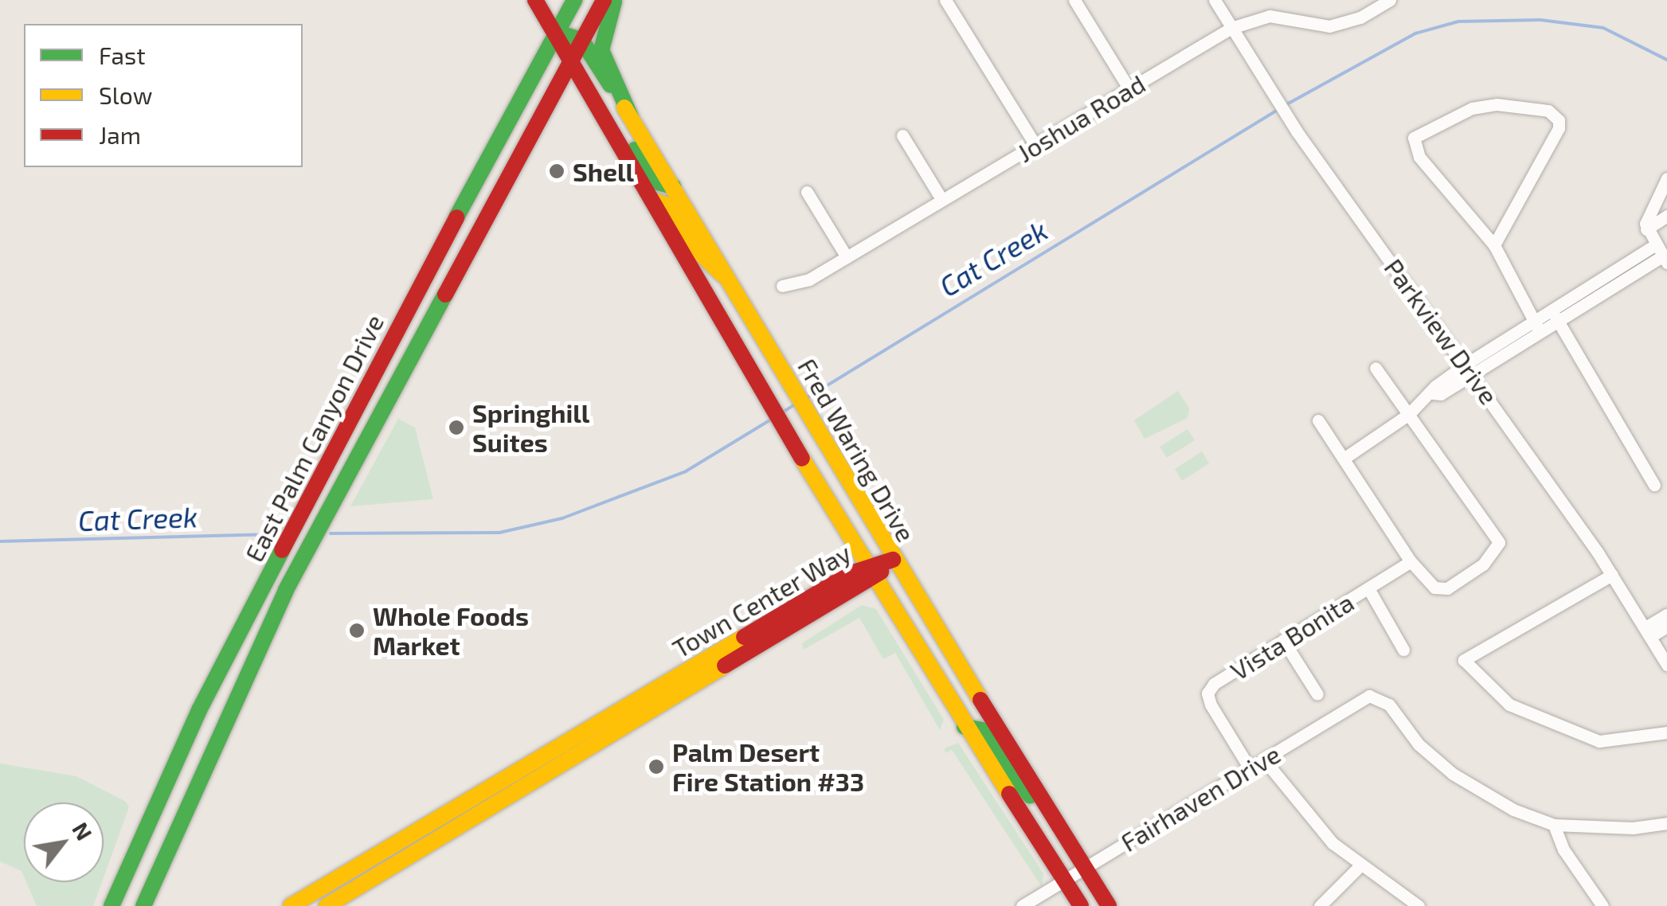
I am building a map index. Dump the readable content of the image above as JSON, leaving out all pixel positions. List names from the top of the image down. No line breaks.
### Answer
{"streets":{"main road":["East Palm Canyon Drive","Fred Waring Drive","Town Center Way"],"street":["Joshua Road","Parkview Drive","Vista Bonita","Fairhaven Drive"]},"crossings":[["Joshua Road","Parkview Drive"],["East Palm Canyon Drive","Fred Waring Drive"],["Fred Waring Drive","Town Center Way"],["Fred Waring Drive","Fairhaven Drive"],["Vista Bonita","Fairhaven Drive"]],"water":["Cat Creek"],"places":["Shell","Springhill Suites","Whole Foods Market","Palm Desert Fire Station #33"],"legend":["Fast","Slow","Jam"],"north":"top right"}
